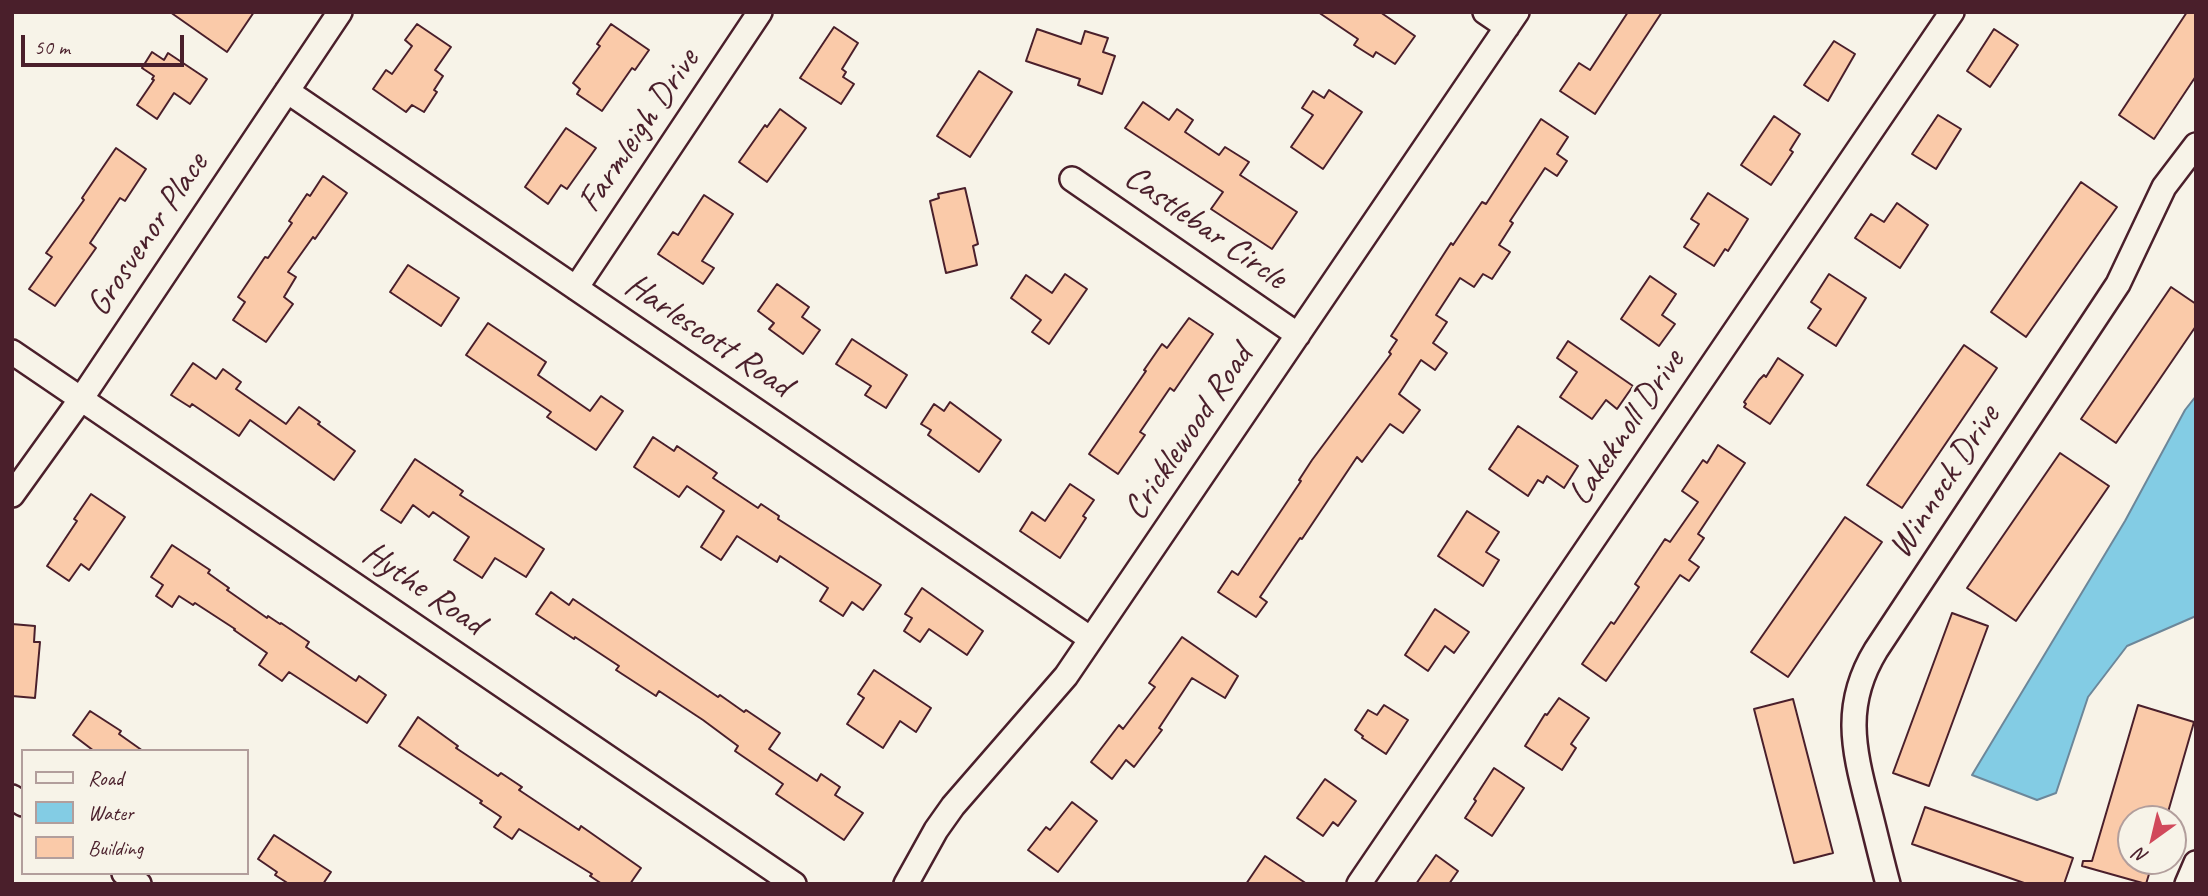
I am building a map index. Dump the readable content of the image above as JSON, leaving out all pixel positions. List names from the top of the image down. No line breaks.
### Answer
{"streets":{"street":["Farmleigh Drive","Castlebar Circle","Grosvenor Place","Harlescott Road","Lakeknoll Drive","Cricklewood Road","Winnock Drive","Hythe Road"]},"crossings":[["Farmleigh Drive","Harlescott Road"],["Castlebar Circle","Cricklewood Road"],["Grosvenor Place","Harlescott Road"],["Grosvenor Place","Hythe Road"],["Harlescott Road","Cricklewood Road"]],"legend":["Road","Water","Building"],"scale_bar":"50 m","north":"bottom left"}
